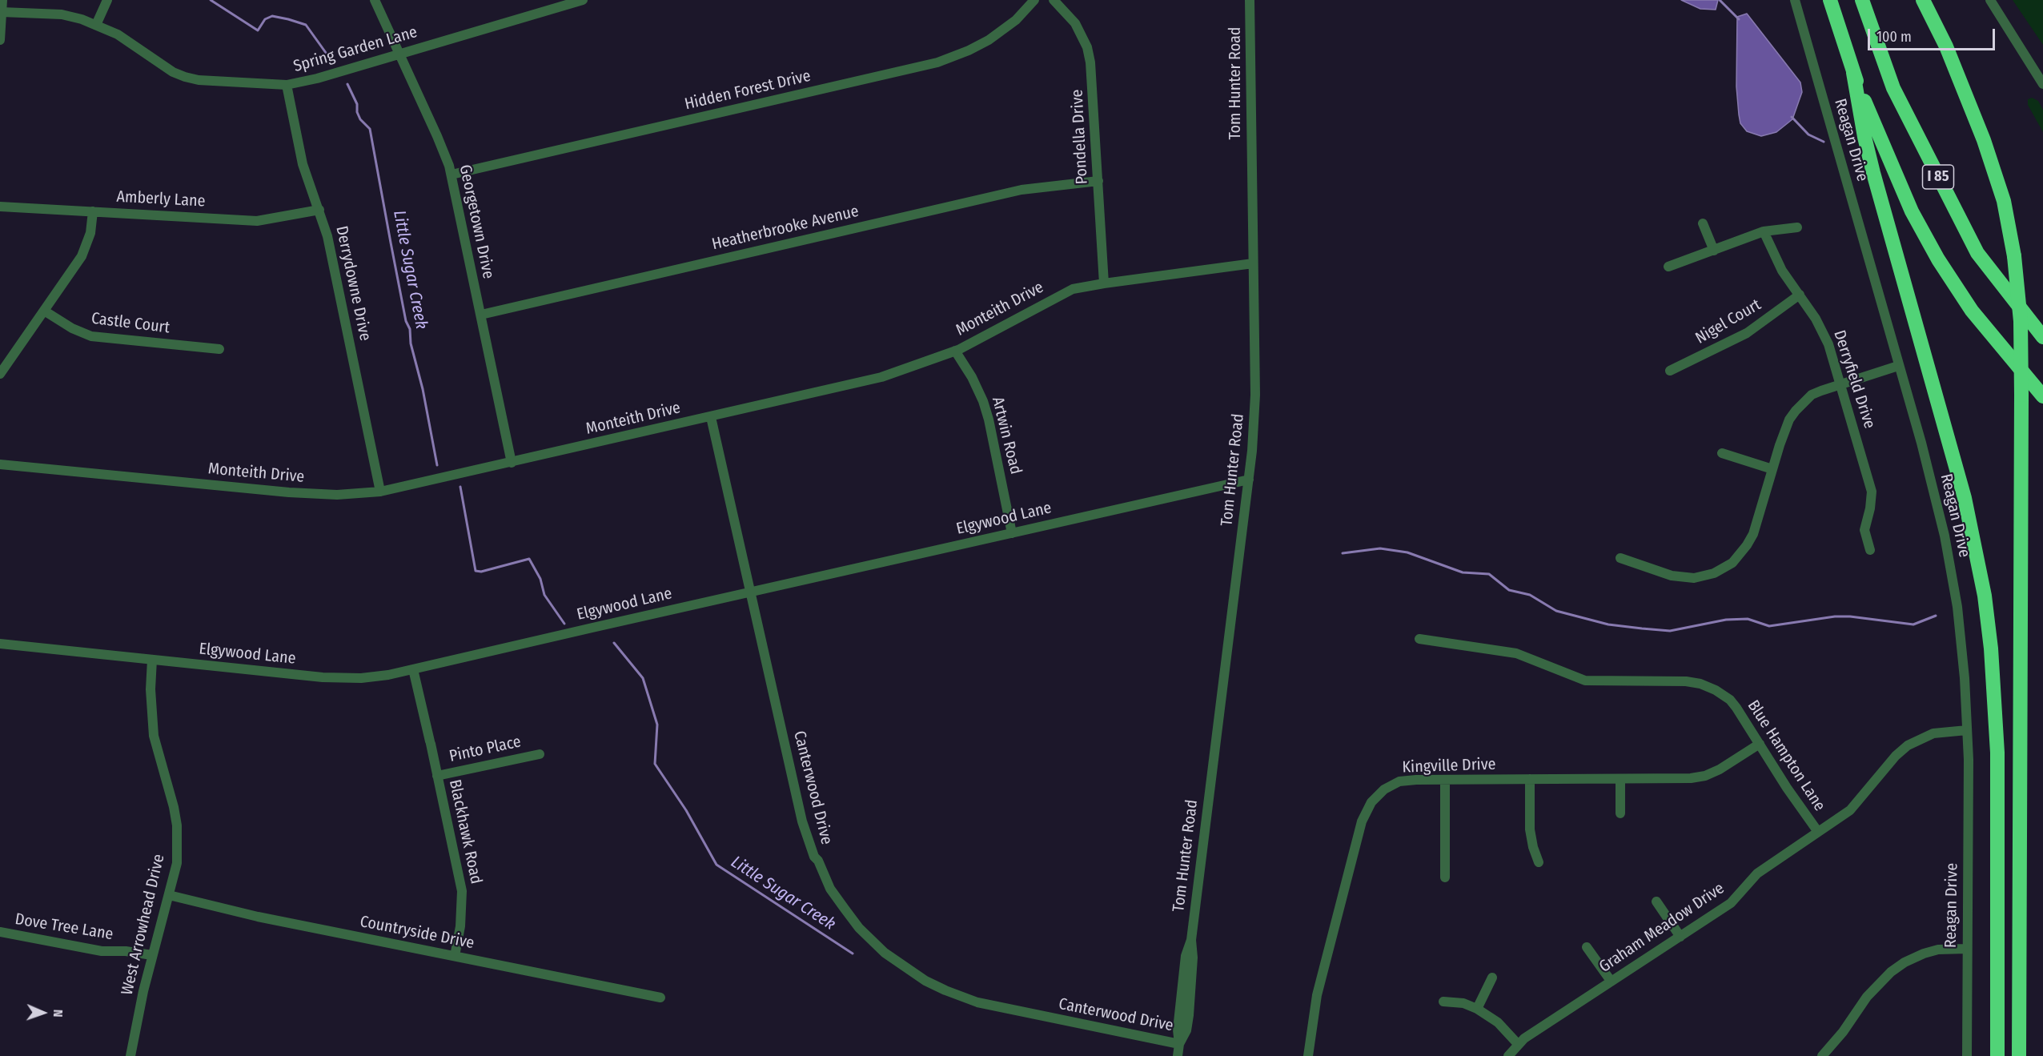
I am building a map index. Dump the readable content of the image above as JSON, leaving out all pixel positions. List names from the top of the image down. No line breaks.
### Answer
{"streets":{"highway":["I 85"],"street":["Spring Garden Lane","Tom Hunter Road","Hidden Forest Drive","Pondella Drive","Reagan Drive","Amberly Lane","Georgetown Drive","Heatherbrooke Avenue","Derrydowne Drive","Monteith Drive","Nigel Court","Castle Court","Derryfield Drive","Artwin Road","Elgywood Lane","Pinto Place","Blue Hampton Lane","Kingville Drive","Canterwood Drive","Blackhawk Road","West Arrowhead Drive","Dove Tree Lane","Graham Meadow Drive","Countryside Drive"]},"crossings":[["Spring Garden Lane","Georgetown Drive"],["Spring Garden Lane","Derrydowne Drive"],["Tom Hunter Road","Monteith Drive"],["Tom Hunter Road","Elgywood Lane"],["Tom Hunter Road","Canterwood Drive"],["Hidden Forest Drive","Georgetown Drive"],["Pondella Drive","Heatherbrooke Avenue"],["Pondella Drive","Monteith Drive"],["Reagan Drive","Graham Meadow Drive"],["Amberly Lane","Derrydowne Drive"],["Georgetown Drive","Heatherbrooke Avenue"],["Georgetown Drive","Monteith Drive"],["Derrydowne Drive","Monteith Drive"],["Monteith Drive","Artwin Road"],["Monteith Drive","Canterwood Drive"],["Nigel Court","Derryfield Drive"],["Artwin Road","Elgywood Lane"],["Elgywood Lane","Canterwood Drive"],["Elgywood Lane","Blackhawk Road"],["Elgywood Lane","West Arrowhead Drive"],["Pinto Place","Blackhawk Road"],["Blue Hampton Lane","Kingville Drive"],["Blue Hampton Lane","Graham Meadow Drive"],["Blackhawk Road","Countryside Drive"],["West Arrowhead Drive","Dove Tree Lane"],["West Arrowhead Drive","Countryside Drive"]],"water":["Little Sugar Creek"],"scale_bar":"100 m","north":"right"}
